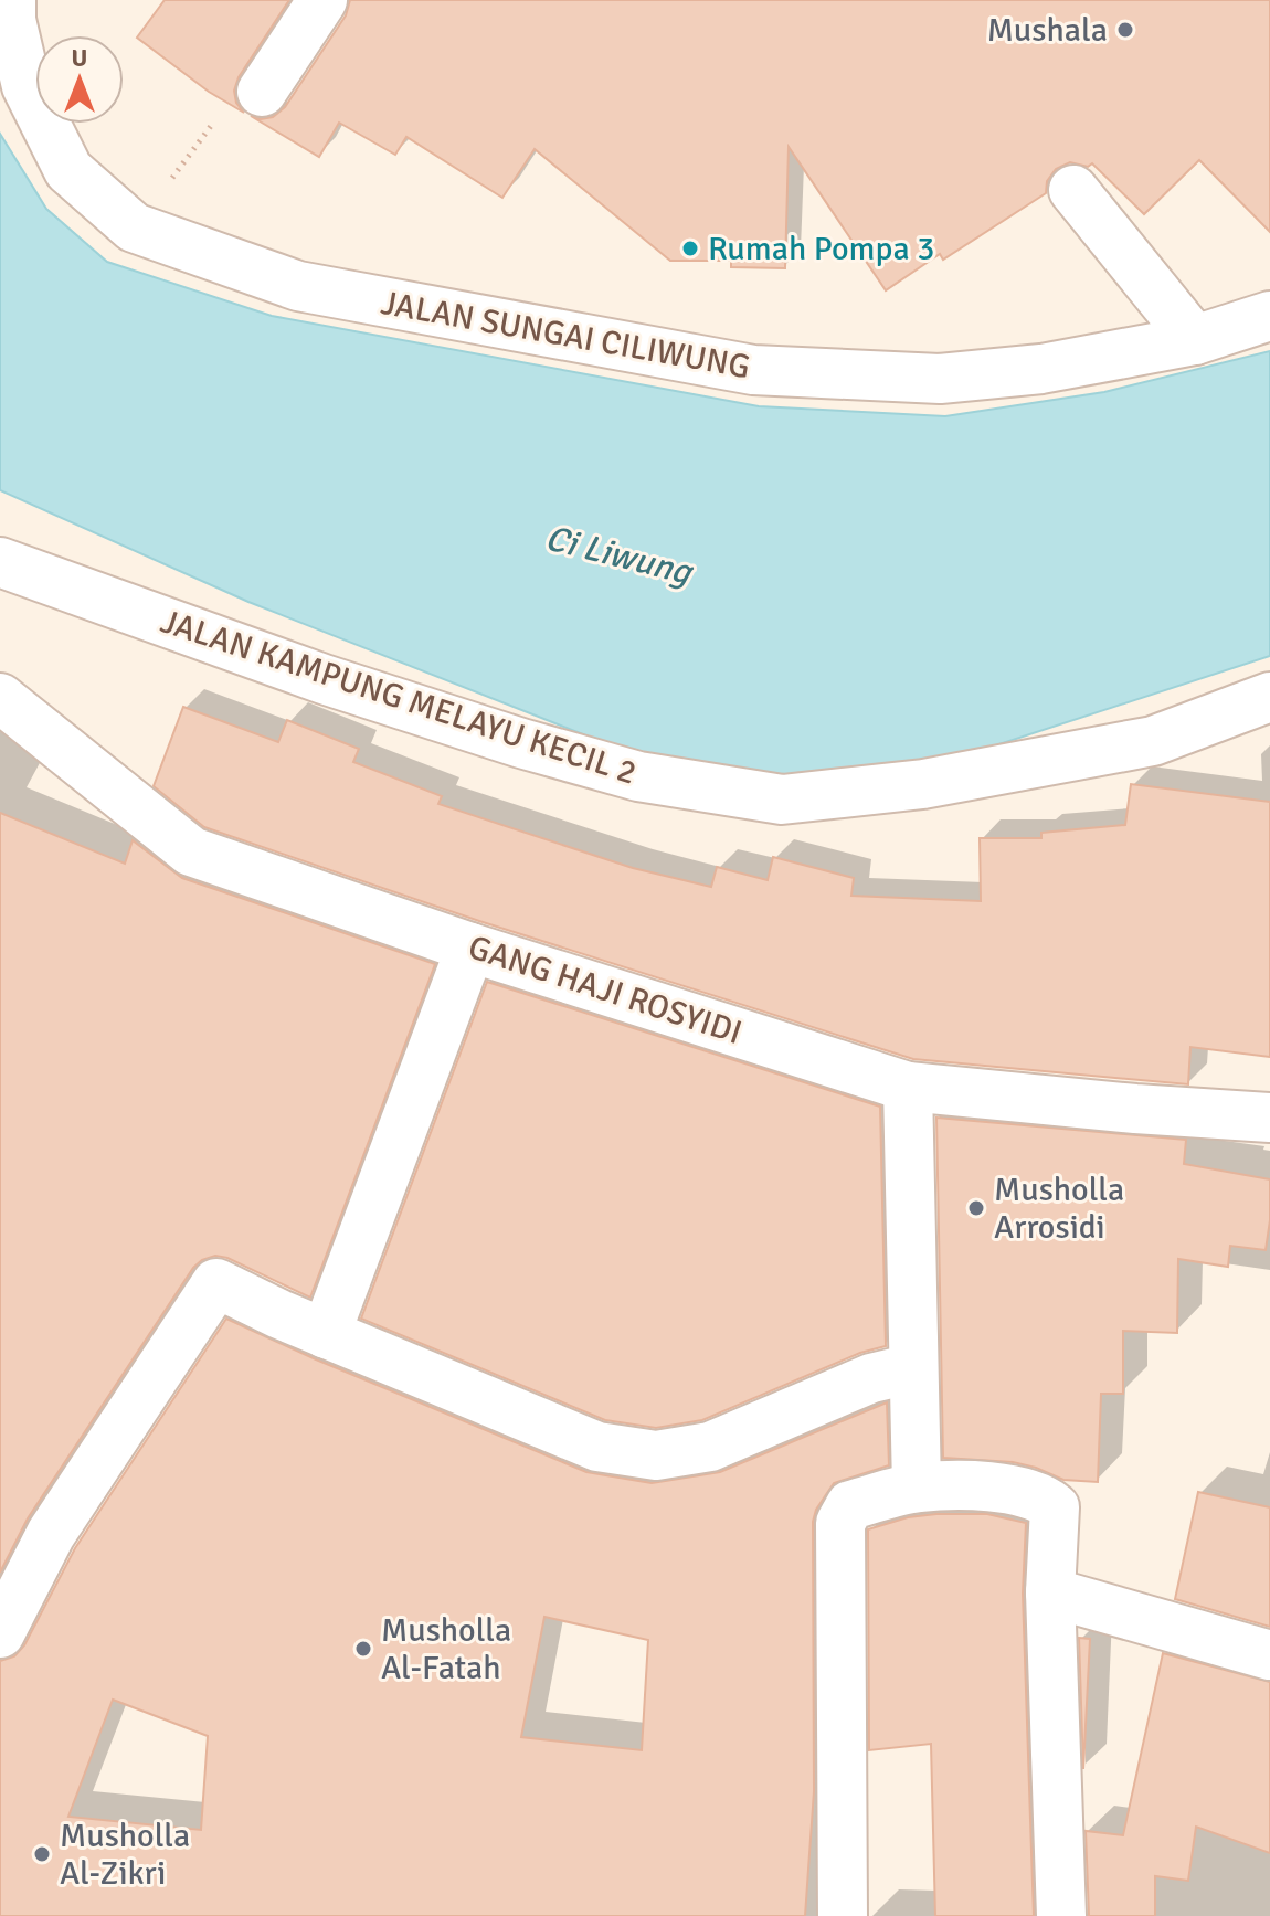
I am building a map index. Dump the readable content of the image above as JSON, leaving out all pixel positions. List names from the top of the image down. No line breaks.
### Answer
{"streets":{"street":["JALAN SUNGAI CILIWUNG","JALAN KAMPUNG MELAYU KECIL 2","GANG HAJI ROSYIDI"]},"water":["Ci Liwung"],"places":["Mushala","Rumah Pompa 3","Musholla Arrosidi","Musholla Al-Fatah","Musholla Al-Zikri"],"north":"top"}
